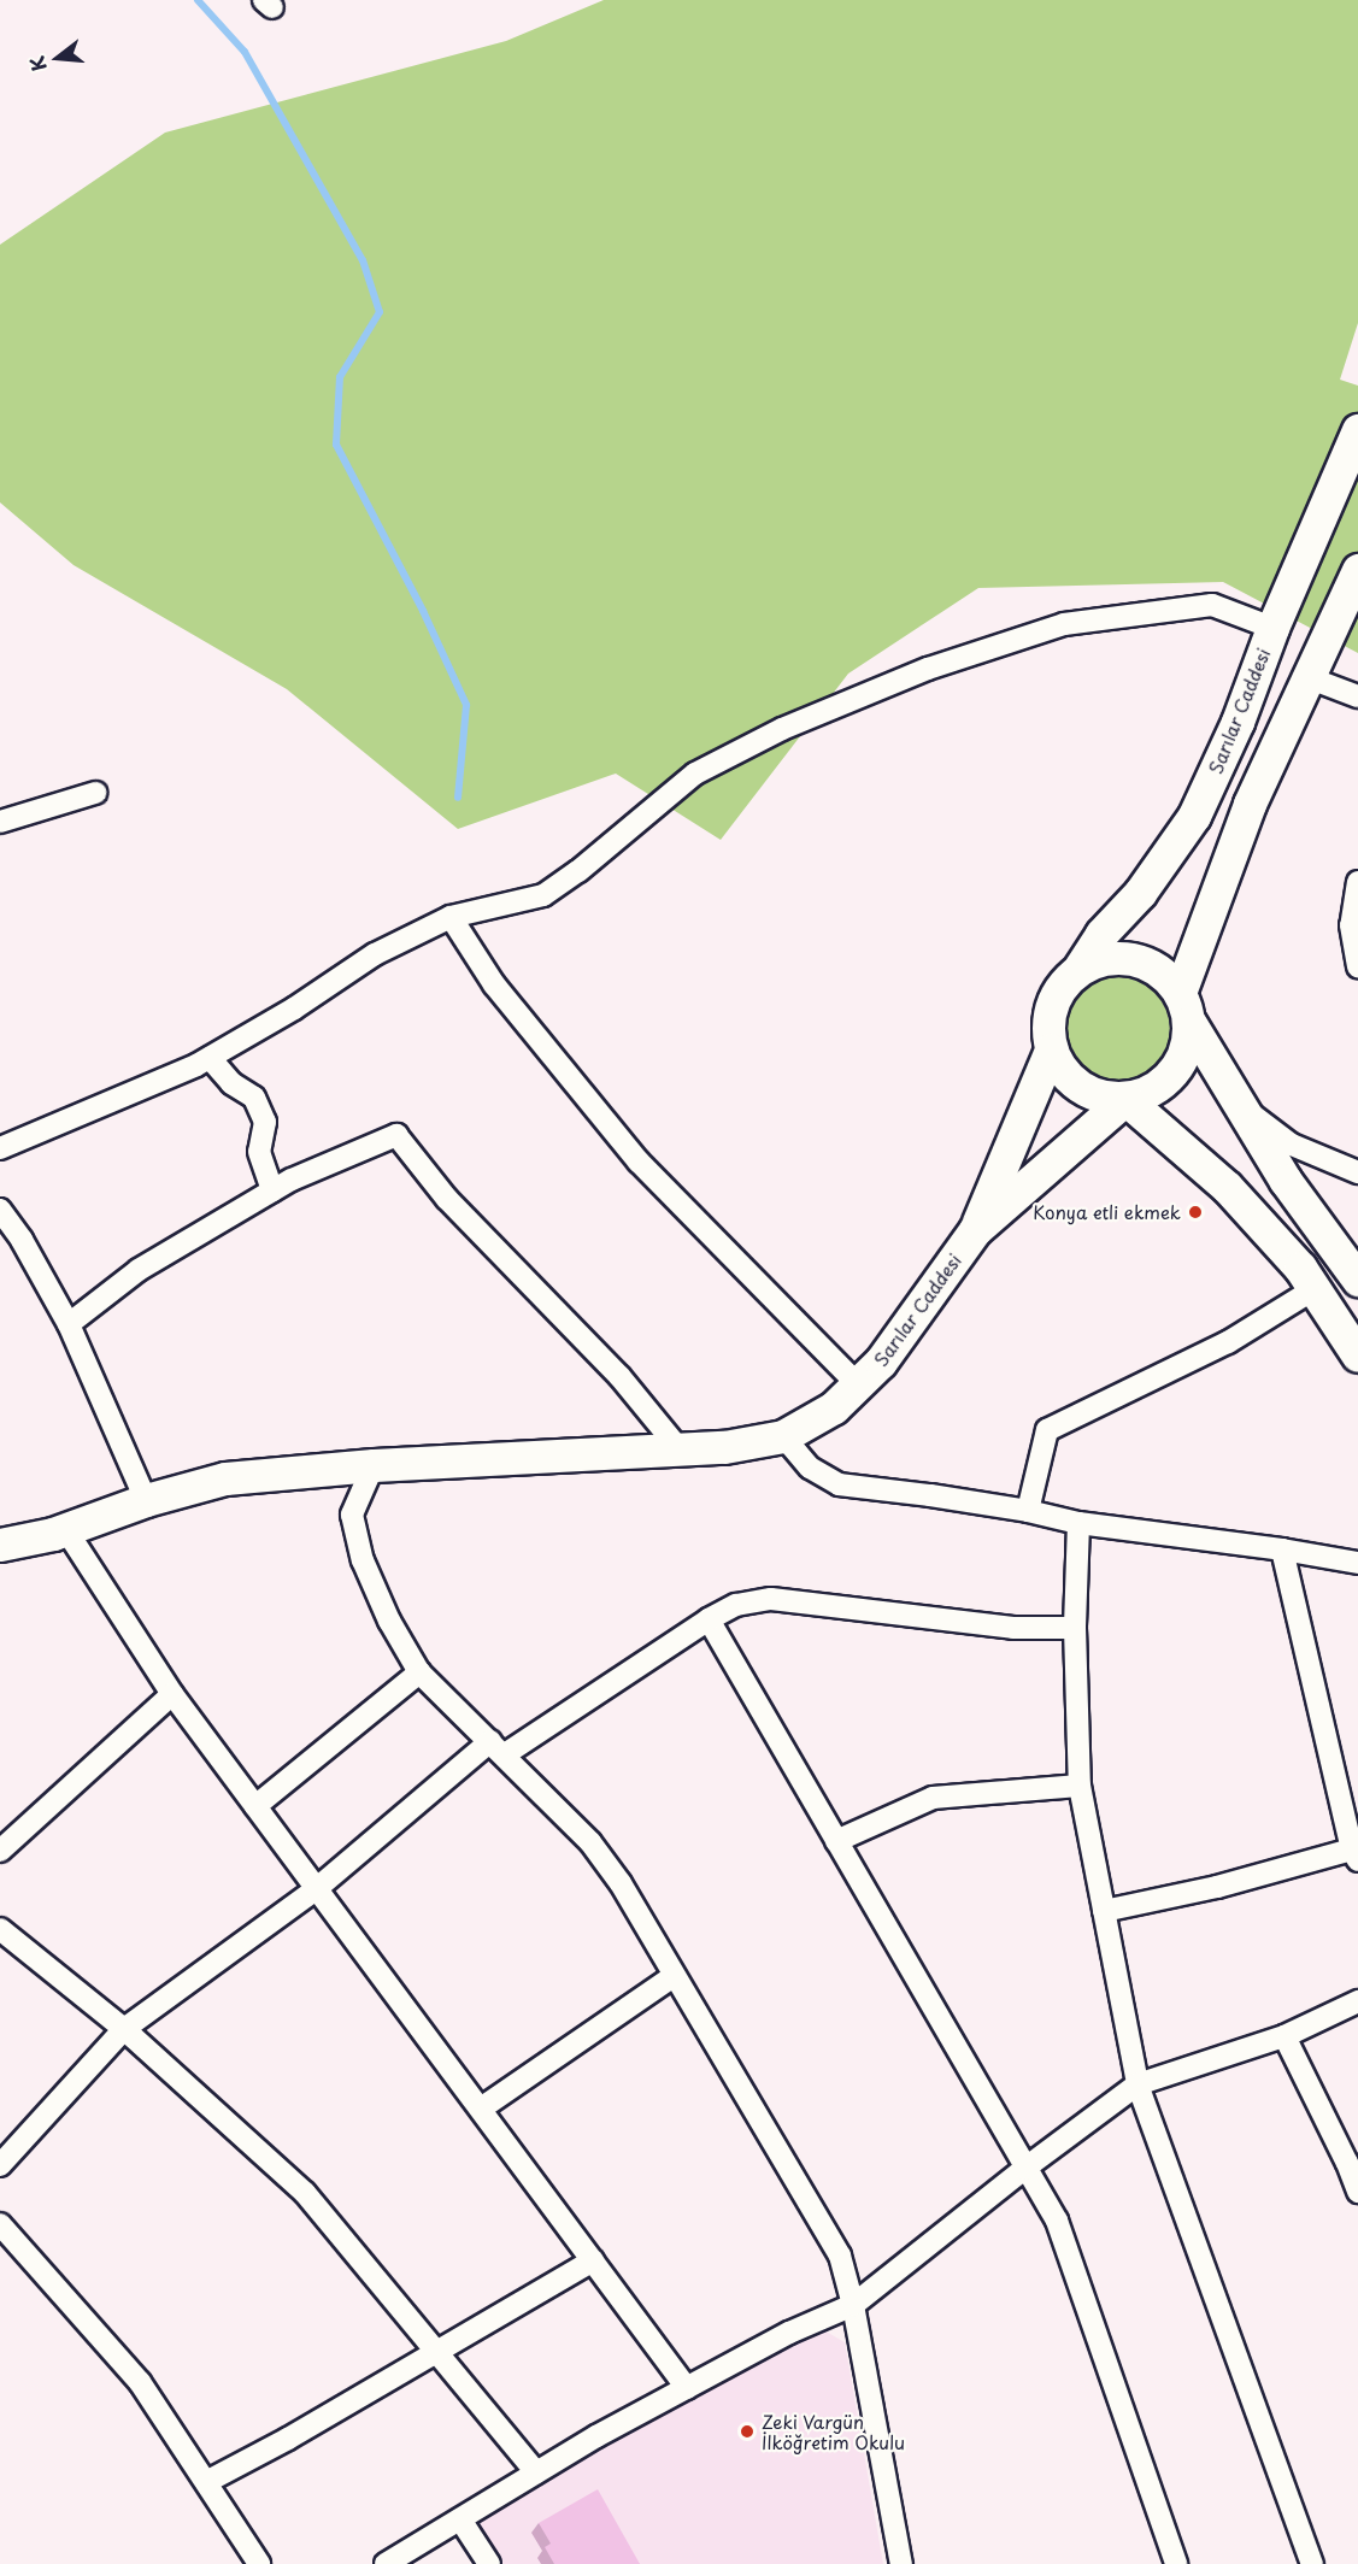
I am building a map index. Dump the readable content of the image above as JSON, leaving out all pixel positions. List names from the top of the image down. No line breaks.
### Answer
{"streets":{"street":["Sarılar Caddesi"]},"places":["Konya etli ekmek","Zeki Vargün İlköğretim Okulu"],"north":"left"}
